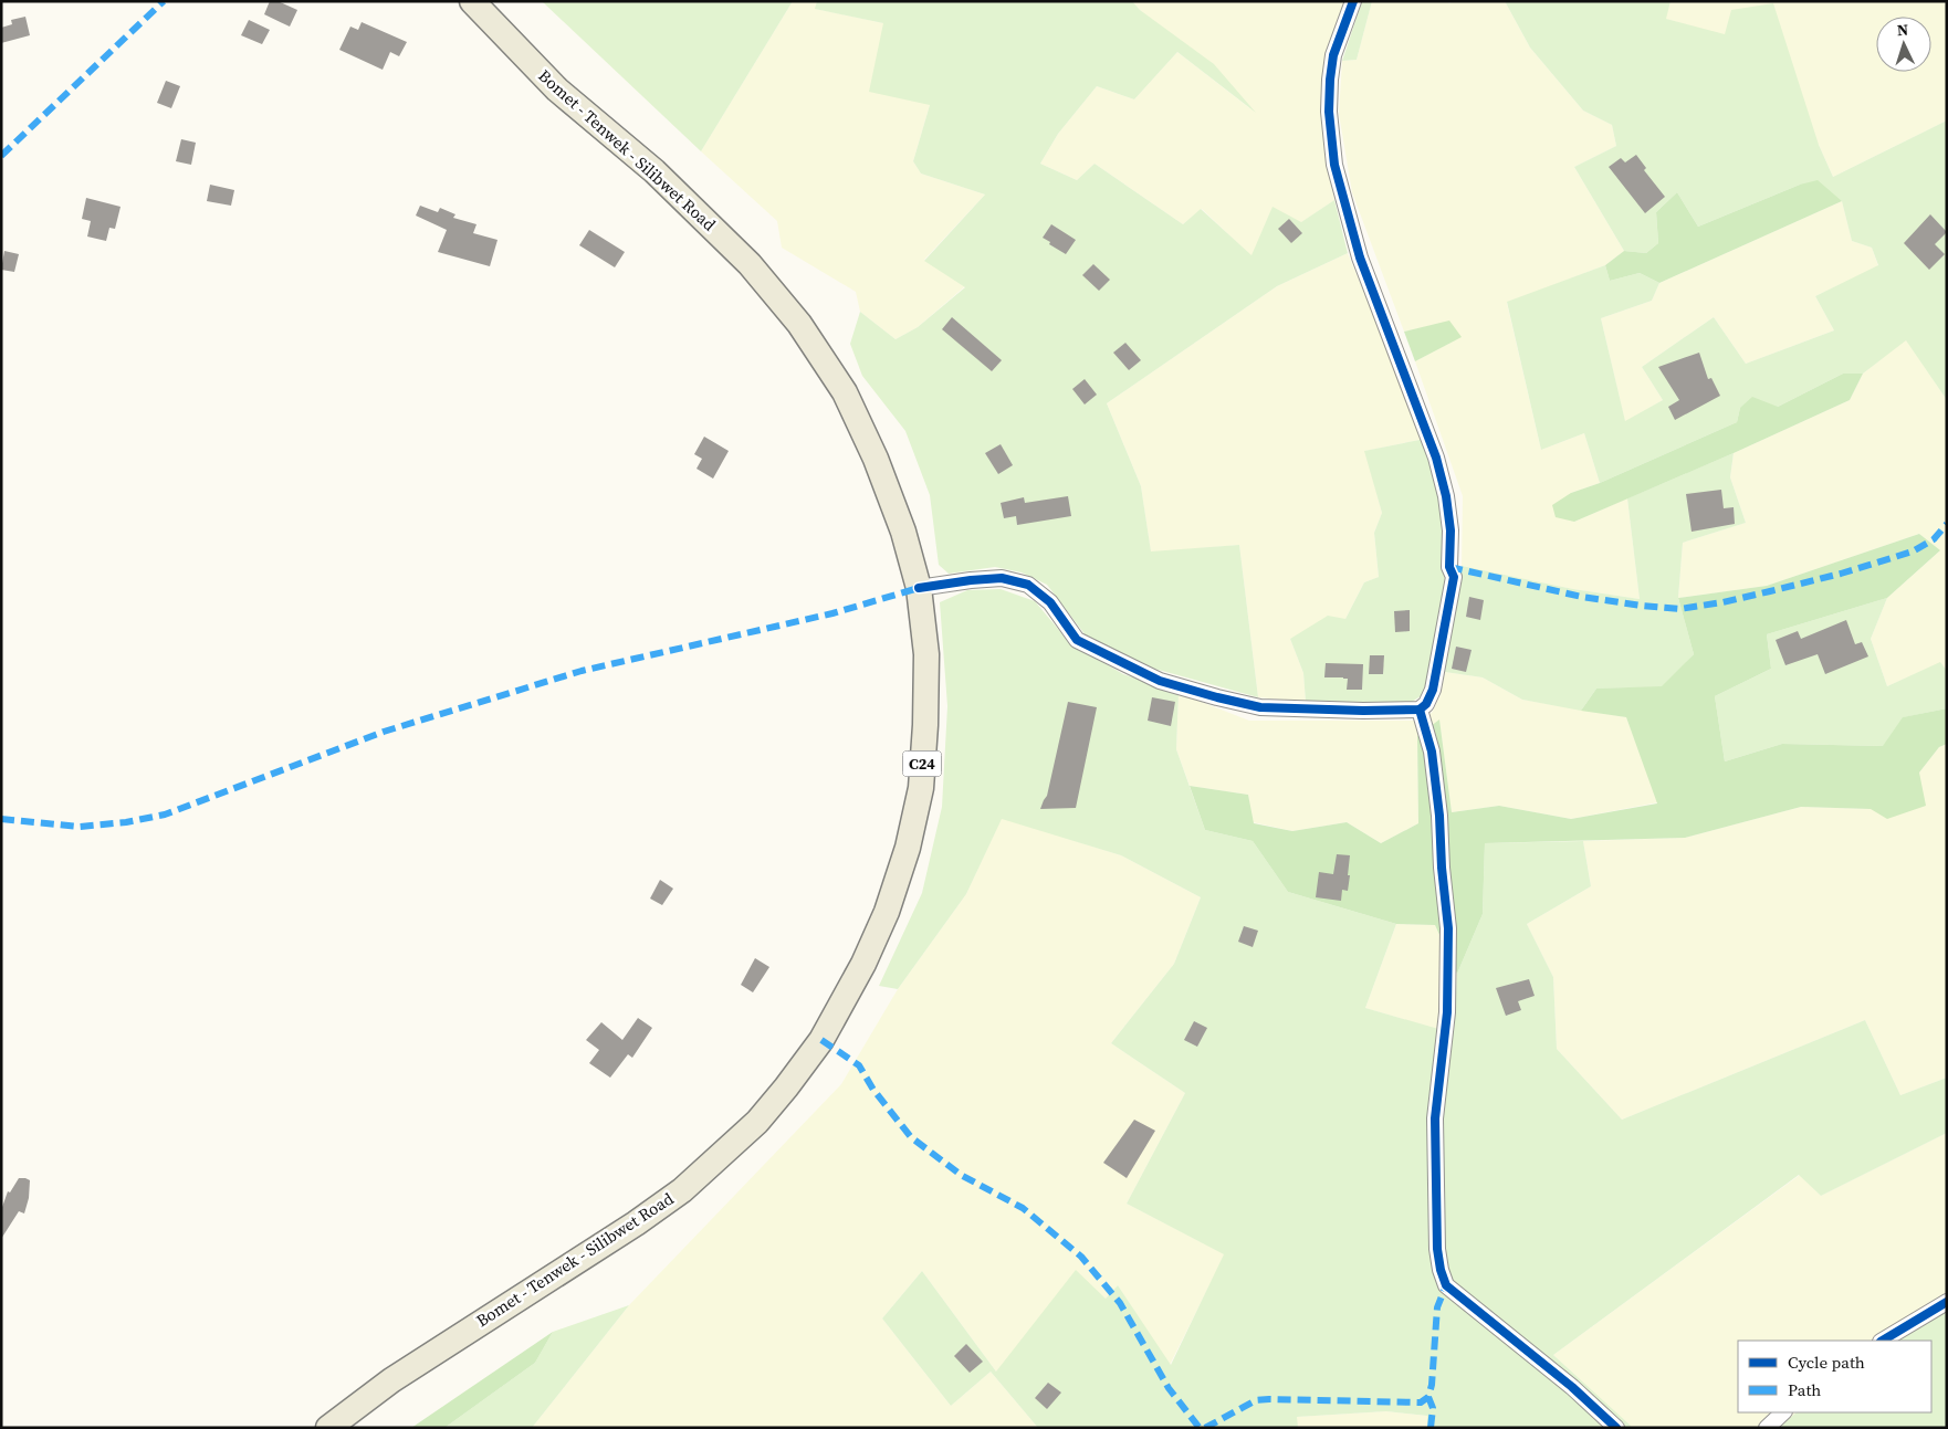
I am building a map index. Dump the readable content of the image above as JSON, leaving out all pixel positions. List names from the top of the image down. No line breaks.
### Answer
{"streets":{"main road":["Bomet - Tenwek - Silibwet Road","C24"]},"legend":["Cycle path","Path"],"north":"top"}
